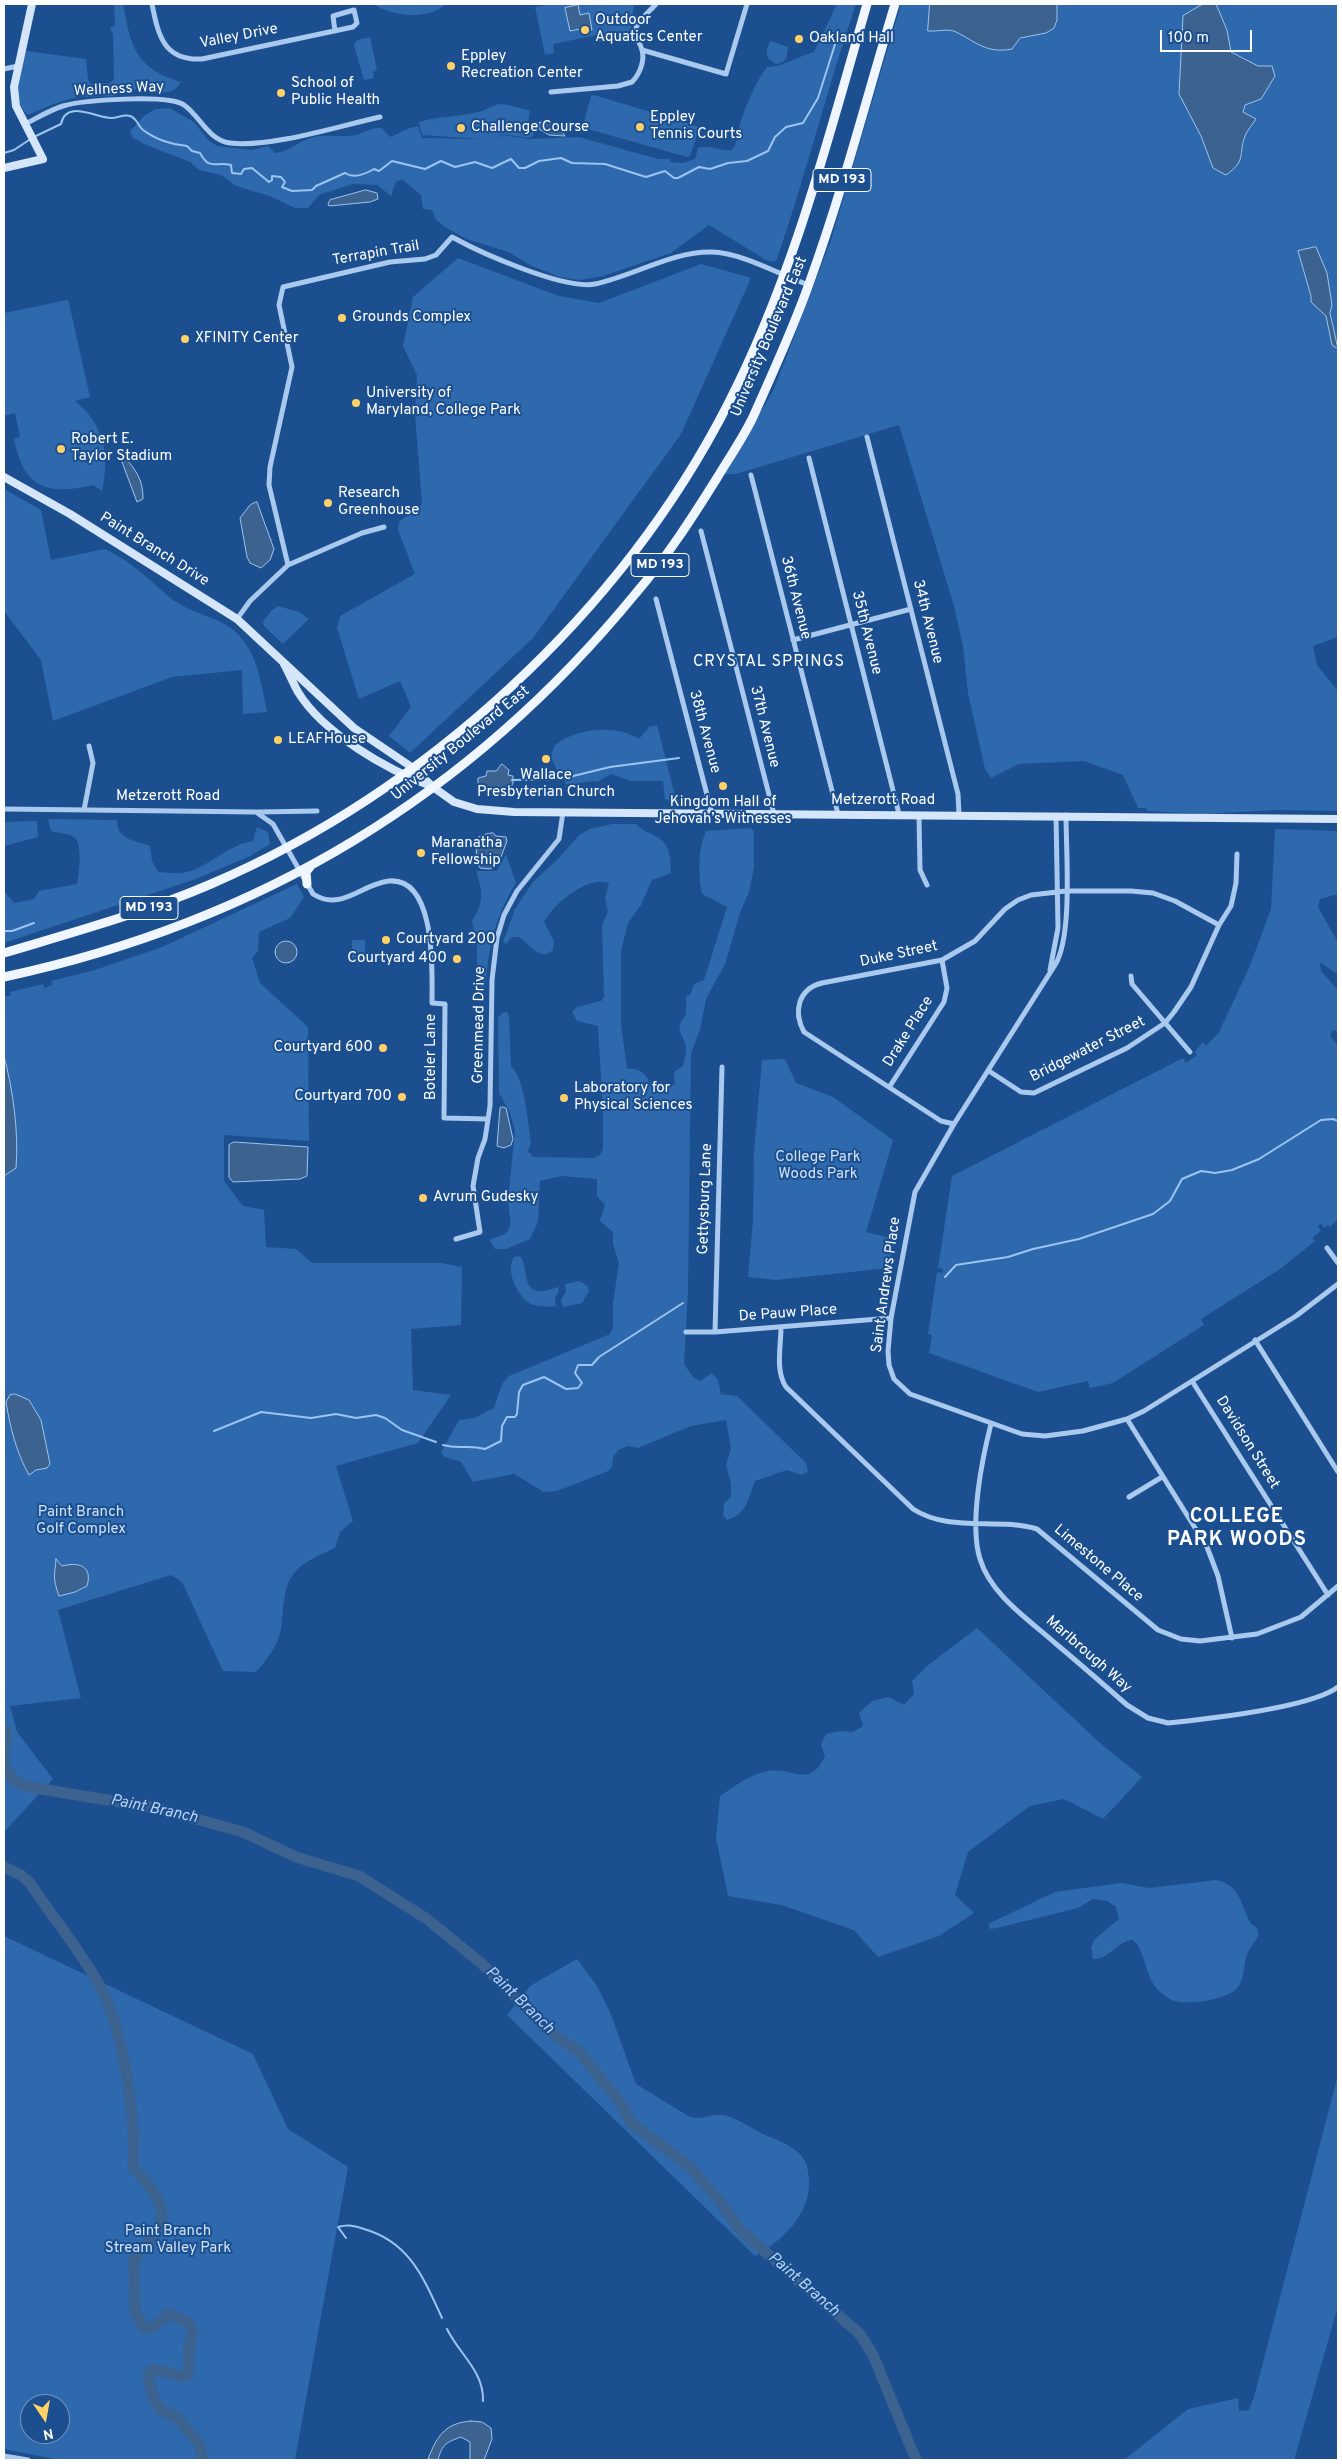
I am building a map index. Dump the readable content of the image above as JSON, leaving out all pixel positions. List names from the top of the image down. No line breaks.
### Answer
{"streets":{"main road":["MD 193","University Boulevard East"],"street":["Valley Drive","Wellness Way","Terrapin Trail","Paint Branch Drive","36th Avenue","34th Avenue","35th Avenue","37th Avenue","38th Avenue","Metzerott Road","Duke Street","Greenmead Drive","Drake Place","Bridgewater Street","Boteler Lane","Gettysburg Lane","Saint Andrews Place","De Pauw Place","Davidson Street","Limestone Place","Marlbrough Way"]},"crossings":[["Terrapin Trail","University Boulevard East"],["University Boulevard East","Paint Branch Drive"],["University Boulevard East","Metzerott Road"],["University Boulevard East","Boteler Lane"],["Paint Branch Drive","Metzerott Road"],["36th Avenue","Metzerott Road"],["34th Avenue","Metzerott Road"],["35th Avenue","Metzerott Road"],["37th Avenue","Metzerott Road"],["38th Avenue","Metzerott Road"],["Metzerott Road","Greenmead Drive"],["Metzerott Road","Saint Andrews Place"],["Duke Street","Drake Place"],["Duke Street","Bridgewater Street"],["Duke Street","Saint Andrews Place"],["Greenmead Drive","Boteler Lane"],["Bridgewater Street","Saint Andrews Place"],["Gettysburg Lane","De Pauw Place"],["Saint Andrews Place","De Pauw Place"],["Saint Andrews Place","Davidson Street"],["Saint Andrews Place","Marlbrough Way"],["De Pauw Place","Limestone Place"],["Davidson Street","Limestone Place"],["Limestone Place","Marlbrough Way"]],"districts":["CRYSTAL SPRINGS","COLLEGE PARK WOODS"],"water":["Paint Branch"],"parks":["College Park Woods Park","Paint Branch Golf Complex","Paint Branch Stream Valley Park"],"places":["Outdoor Aquatics Center","Oakland Hall","Eppley Recreation Center","School of Public Health","Eppley Tennis Courts","Challenge Course","Grounds Complex","XFINITY Center","University of Maryland, College Park","Robert E. Taylor Stadium","Research Greenhouse","LEAFHouse","Wallace Presbyterian Church","Kingdom Hall of Jehovah’s Witnesses","Maranatha Fellowship","Courtyard 200","Courtyard 400","Courtyard 600","Courtyard 700","Laboratory for Physical Sciences","Avrum Gudesky"],"scale_bar":"100 m","north":"bottom"}
